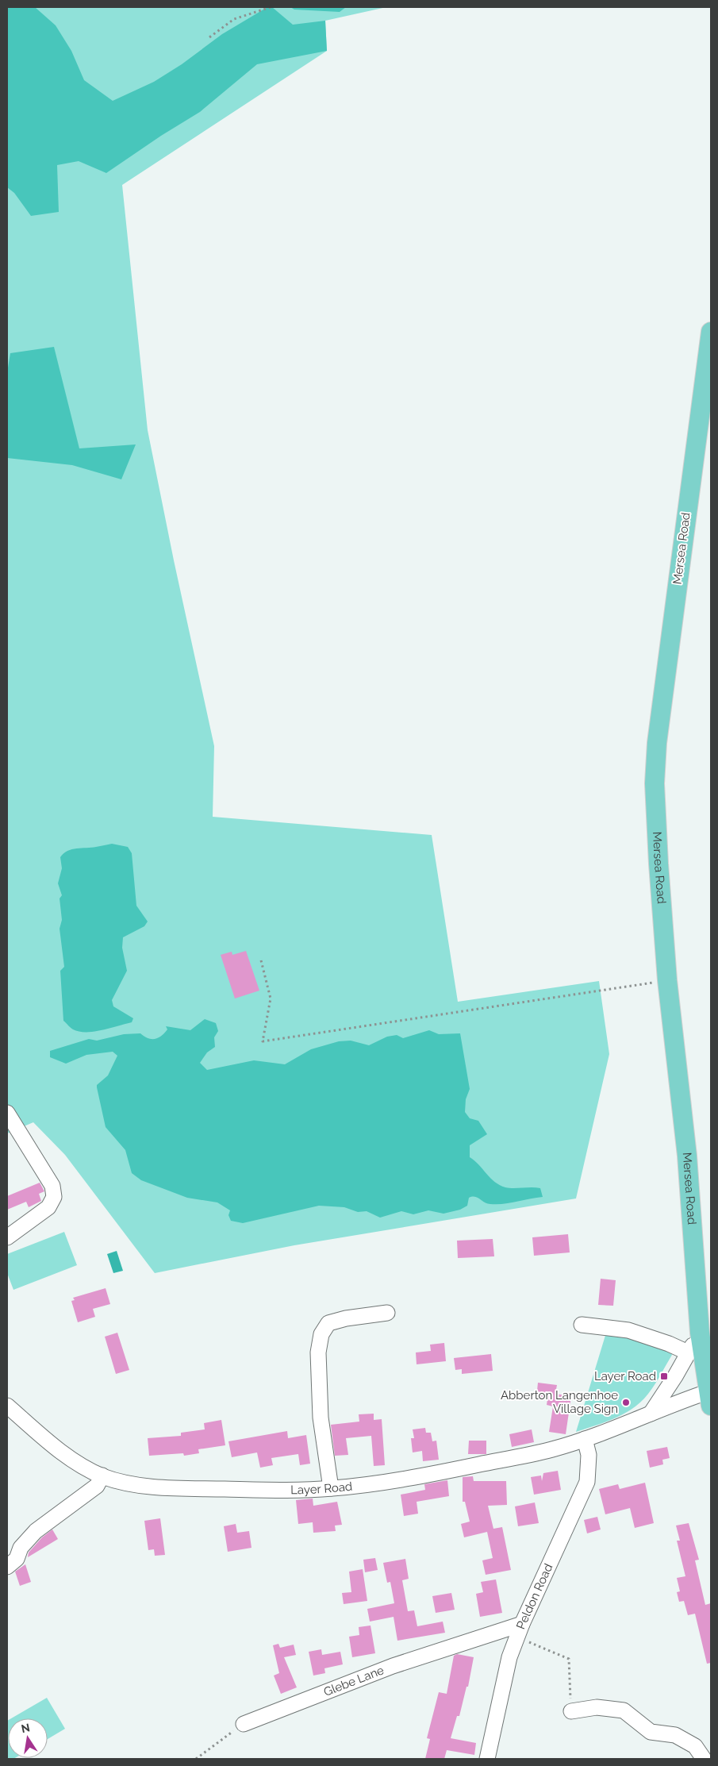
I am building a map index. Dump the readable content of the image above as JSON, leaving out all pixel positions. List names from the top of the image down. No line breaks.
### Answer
{"streets":{"main road":["Mersea Road"],"street":["Layer Road","Peldon Road","Glebe Lane"]},"crossings":[["Mersea Road","Layer Road"],["Layer Road","Peldon Road"],["Peldon Road","Glebe Lane"]],"places":{"transit":["Layer Road"],"other":["Abberton Langenhoe Village Sign"]},"north":"top"}
